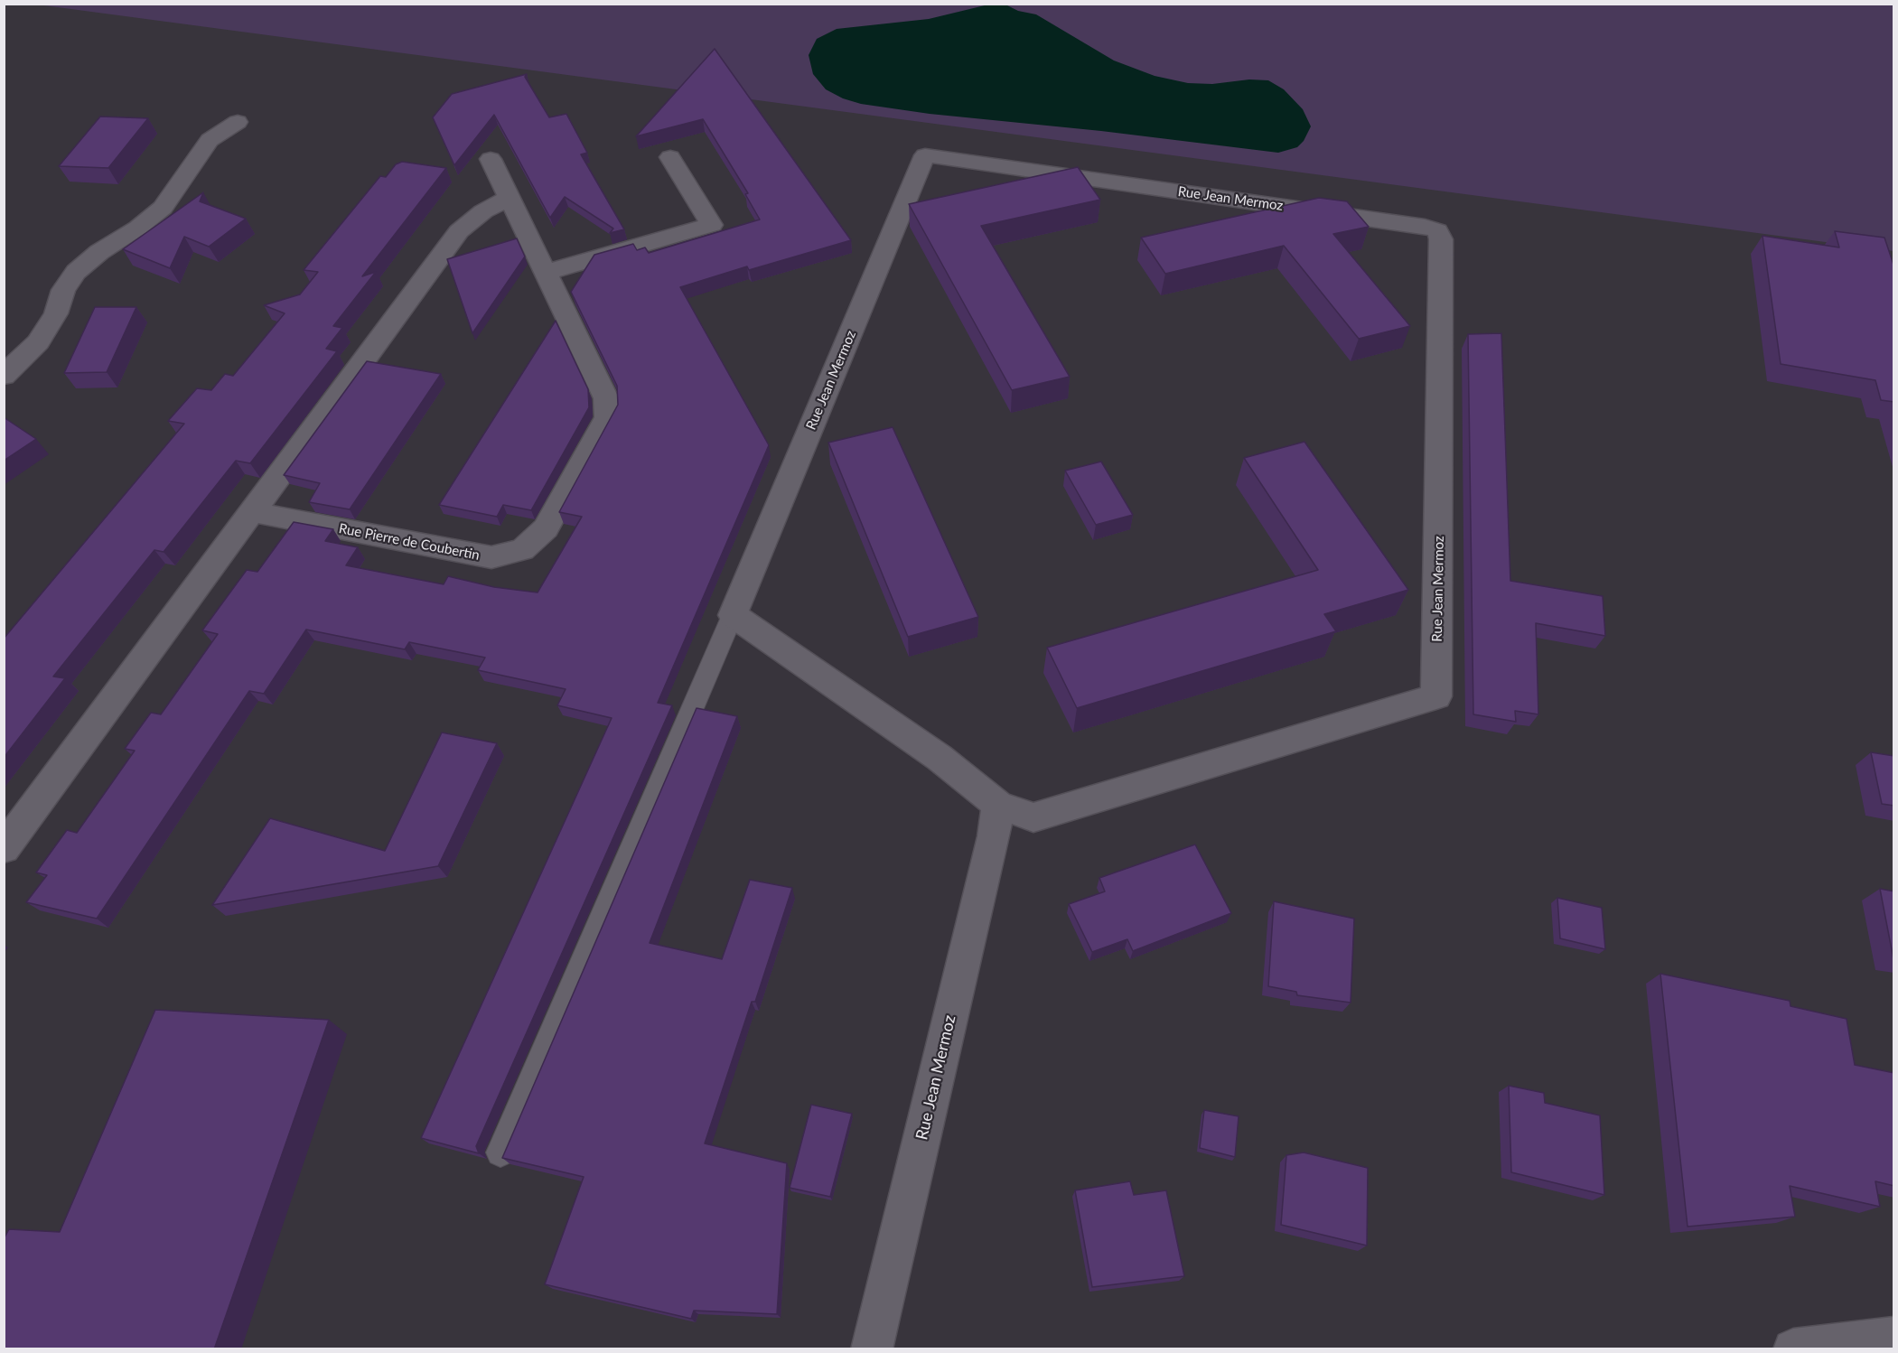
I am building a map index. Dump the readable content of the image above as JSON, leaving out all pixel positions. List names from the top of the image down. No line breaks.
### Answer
{"streets":{"street":["Rue Jean Mermoz","Rue Pierre de Coubertin"]}}
